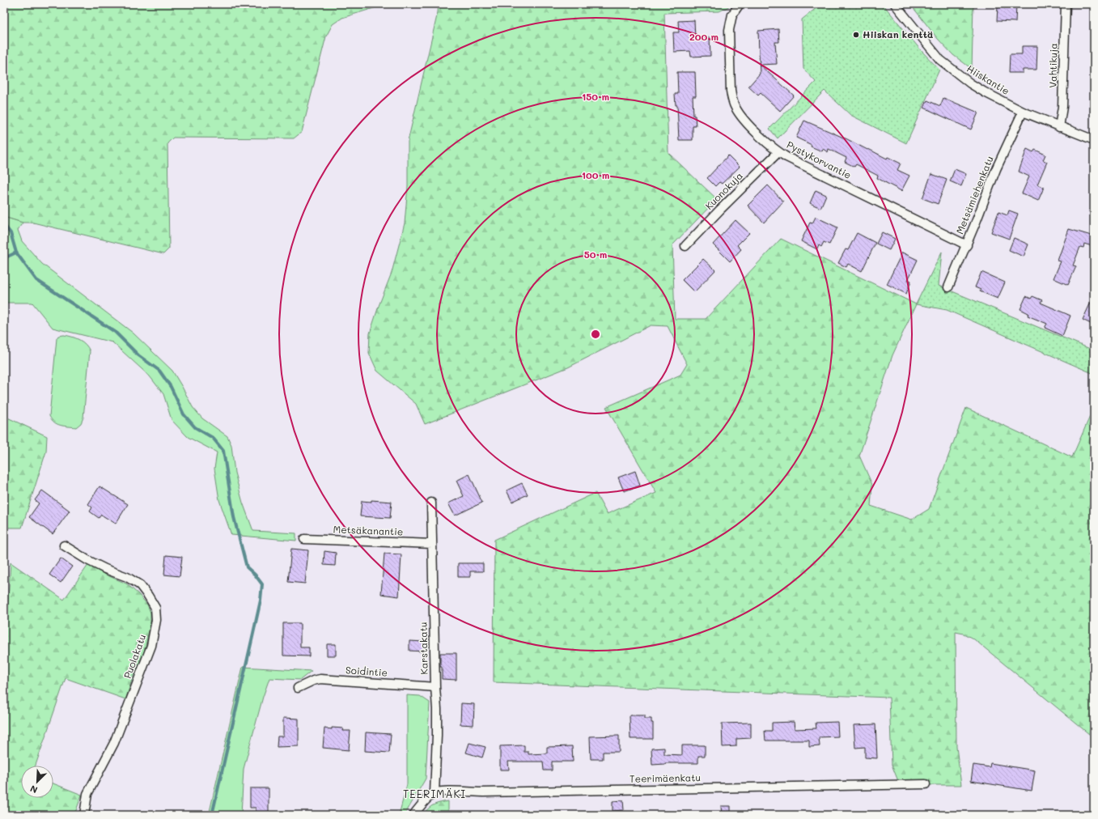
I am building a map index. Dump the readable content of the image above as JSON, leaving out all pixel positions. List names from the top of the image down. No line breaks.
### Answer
{"streets":{"street":["Vahtikuja","Hiiskantie","Pystykorvantie","Kuonokuja","Metsämiehenkatu","Metsäkanantie","Karstakatu","Puolakatu","Soidintie","Teerimäenkatu"]},"crossings":[["Vahtikuja","Hiiskantie"],["Hiiskantie","Metsämiehenkatu"],["Pystykorvantie","Kuonokuja"],["Pystykorvantie","Metsämiehenkatu"],["Metsäkanantie","Karstakatu"],["Karstakatu","Soidintie"],["Karstakatu","Teerimäenkatu"]],"districts":["TEERIMÄKI"],"places":["Hiiskan kenttä"],"north":"bottom left","rings":["200 m","150 m","100 m","50 m"]}
